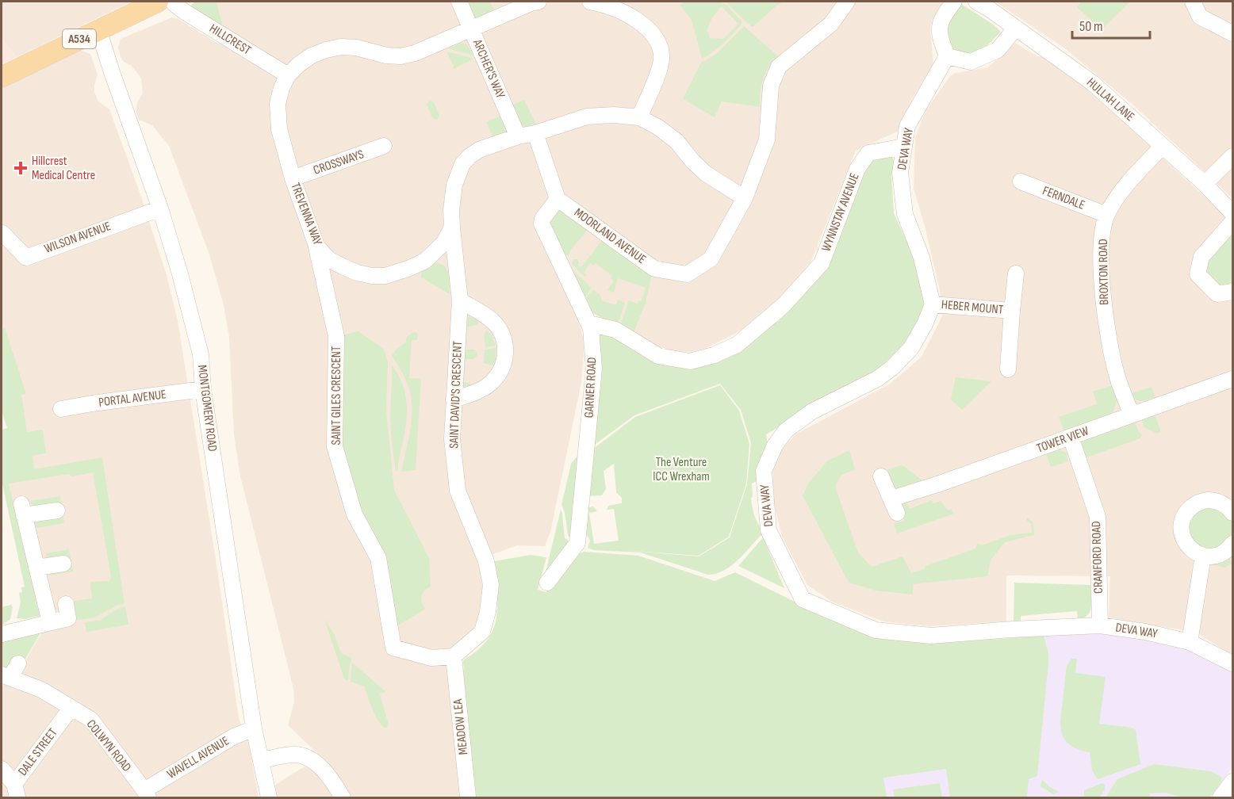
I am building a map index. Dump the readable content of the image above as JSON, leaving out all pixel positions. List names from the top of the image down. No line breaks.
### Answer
{"streets":{"main road":["A534"],"street":["HILLCREST","ARCHER'S WAY","HULLAH LANE","DEVA WAY","CROSSWAYS","FERNDALE","WYNNSTAY AVENUE","TREVENNA WAY","MOORLAND AVENUE","WILSON AVENUE","BROXTON ROAD","HEBER MOUNT","GARNER ROAD","SAINT DAVID'S CRESCENT","SAINT GILES CRESCENT","PORTAL AVENUE","MONTGOMERY ROAD","TOWER VIEW","CRANFORD ROAD","MEADOW LEA","COLWYN ROAD","DALE STREET","WAVELL AVENUE"]},"crossings":[["A534","MONTGOMERY ROAD"],["HILLCREST","TREVENNA WAY"],["ARCHER'S WAY","TREVENNA WAY"],["HULLAH LANE","BROXTON ROAD"],["DEVA WAY","WYNNSTAY AVENUE"],["DEVA WAY","HEBER MOUNT"],["DEVA WAY","CRANFORD ROAD"],["CROSSWAYS","TREVENNA WAY"],["FERNDALE","BROXTON ROAD"],["WYNNSTAY AVENUE","GARNER ROAD"],["TREVENNA WAY","SAINT DAVID'S CRESCENT"],["TREVENNA WAY","SAINT GILES CRESCENT"],["MOORLAND AVENUE","GARNER ROAD"],["WILSON AVENUE","MONTGOMERY ROAD"],["BROXTON ROAD","TOWER VIEW"],["SAINT DAVID'S CRESCENT","SAINT GILES CRESCENT"],["SAINT DAVID'S CRESCENT","MEADOW LEA"],["SAINT GILES CRESCENT","MEADOW LEA"],["PORTAL AVENUE","MONTGOMERY ROAD"],["MONTGOMERY ROAD","WAVELL AVENUE"],["TOWER VIEW","CRANFORD ROAD"],["COLWYN ROAD","DALE STREET"],["COLWYN ROAD","WAVELL AVENUE"]],"parks":["The Venture ICC Wrexham"],"places":{"health":["Hillcrest Medical Centre"]},"scale_bar":"50 m"}
